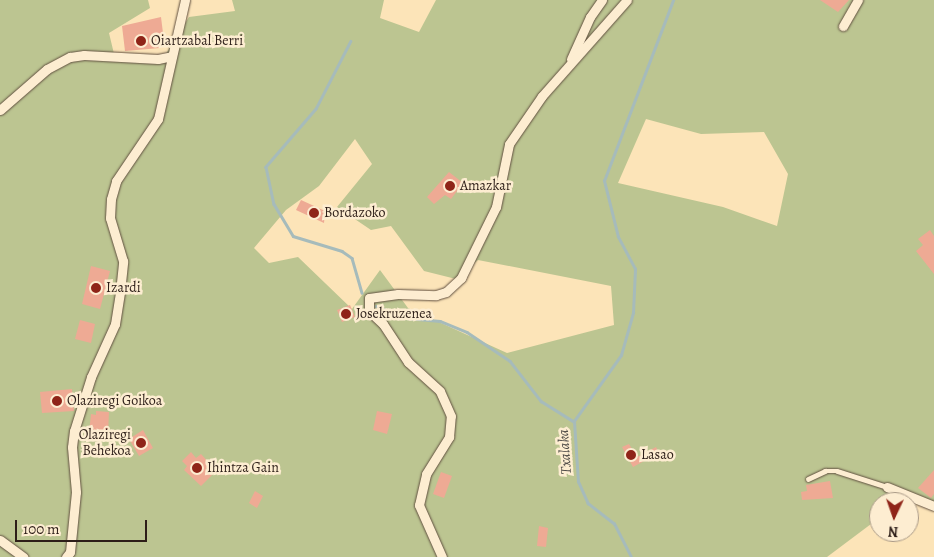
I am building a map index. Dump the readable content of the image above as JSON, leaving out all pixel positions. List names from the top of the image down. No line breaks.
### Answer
{"water":["Txalaka"],"places":["Oiartzabal Berri","Amazkar","Bordazoko","Izardi","Josekruzenea","Olaziregi Goikoa","Olaziregi Behekoa","Lasao","Ihintza Gain"],"scale_bar":"100 m","north":"bottom"}
